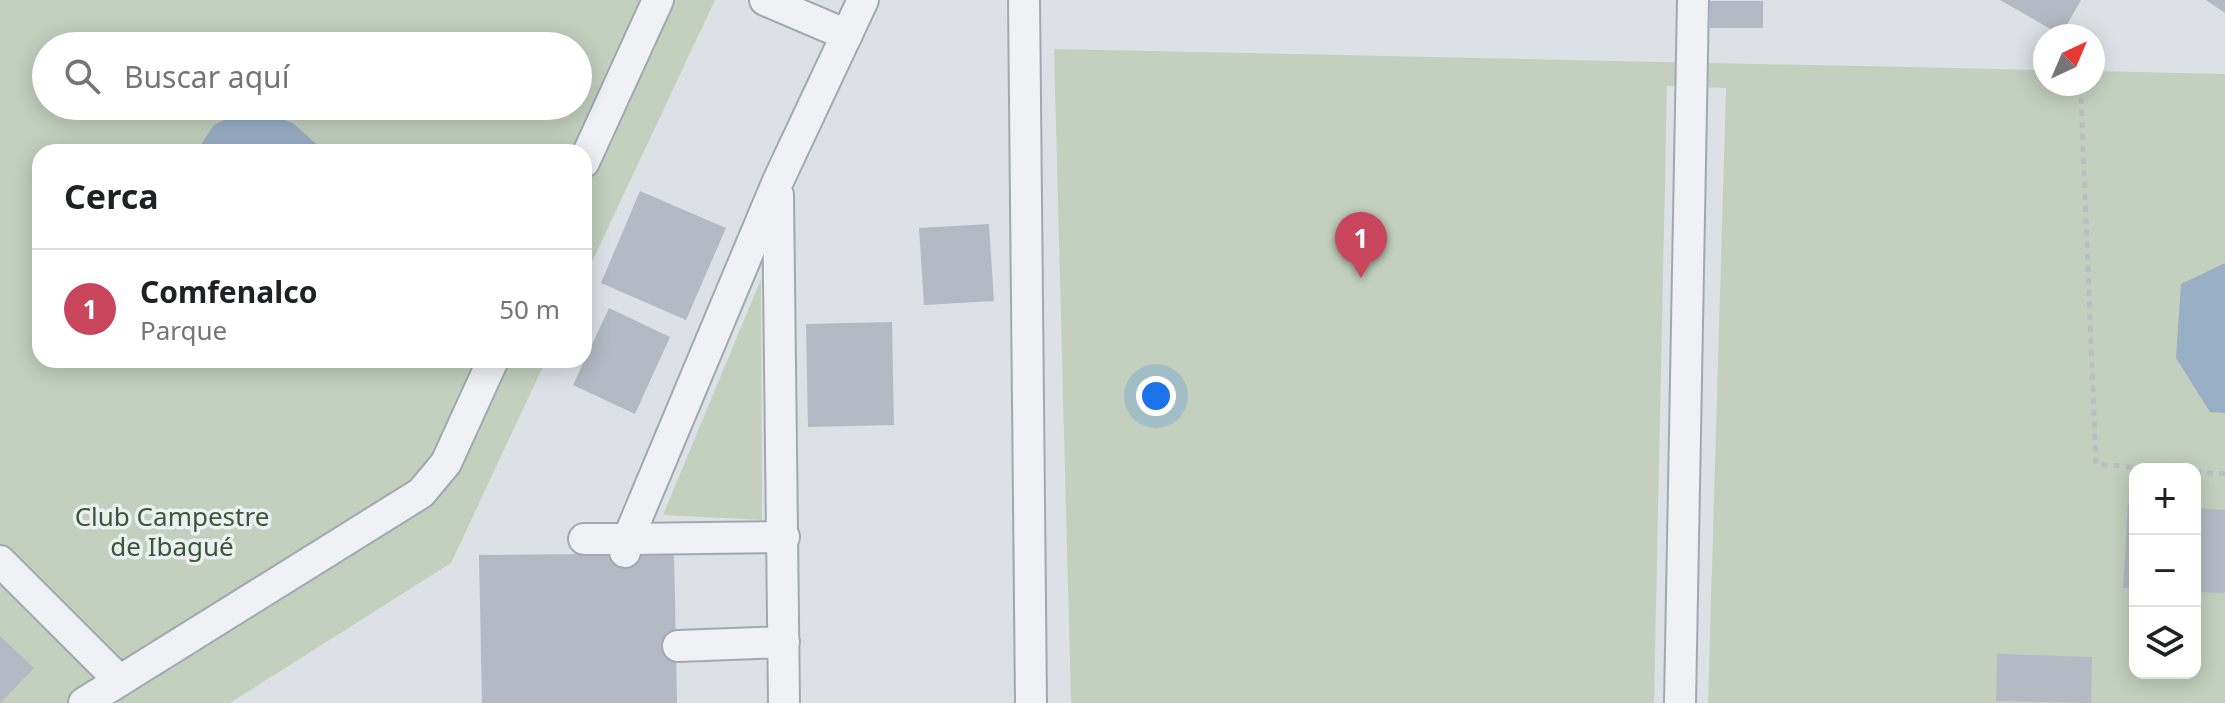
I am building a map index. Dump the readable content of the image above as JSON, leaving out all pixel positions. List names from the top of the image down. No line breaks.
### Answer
{"parks":["Club Campestre de Ibagué"],"north":"top right","page":{"search":"Buscar aquí","heading":"Cerca","pins":"1","list":[{"mark":"1","name":"Comfenalco","note":"Parque","value":"50 m"}],"map_buttons":["+","−"]}}
